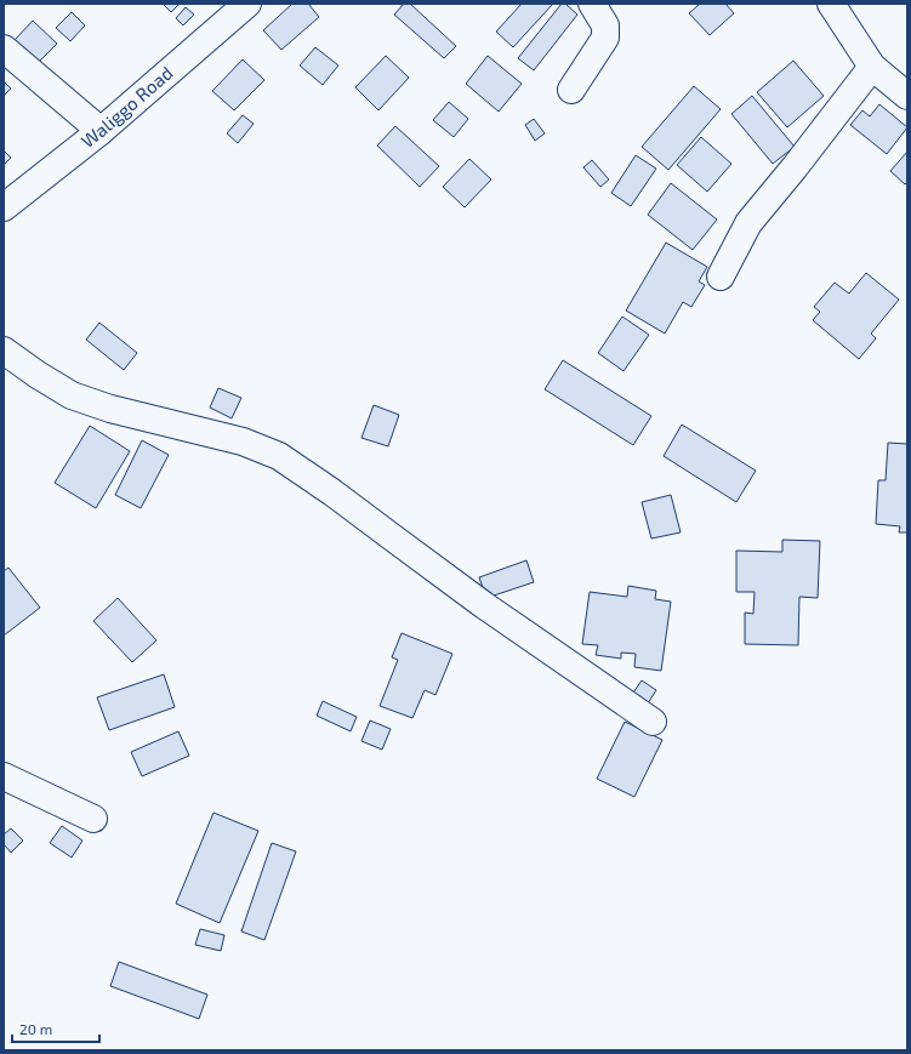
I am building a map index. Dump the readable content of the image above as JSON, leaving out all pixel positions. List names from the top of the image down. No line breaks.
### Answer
{"streets":{"street":["Waliggo Road"]},"scale_bar":"20 m"}
